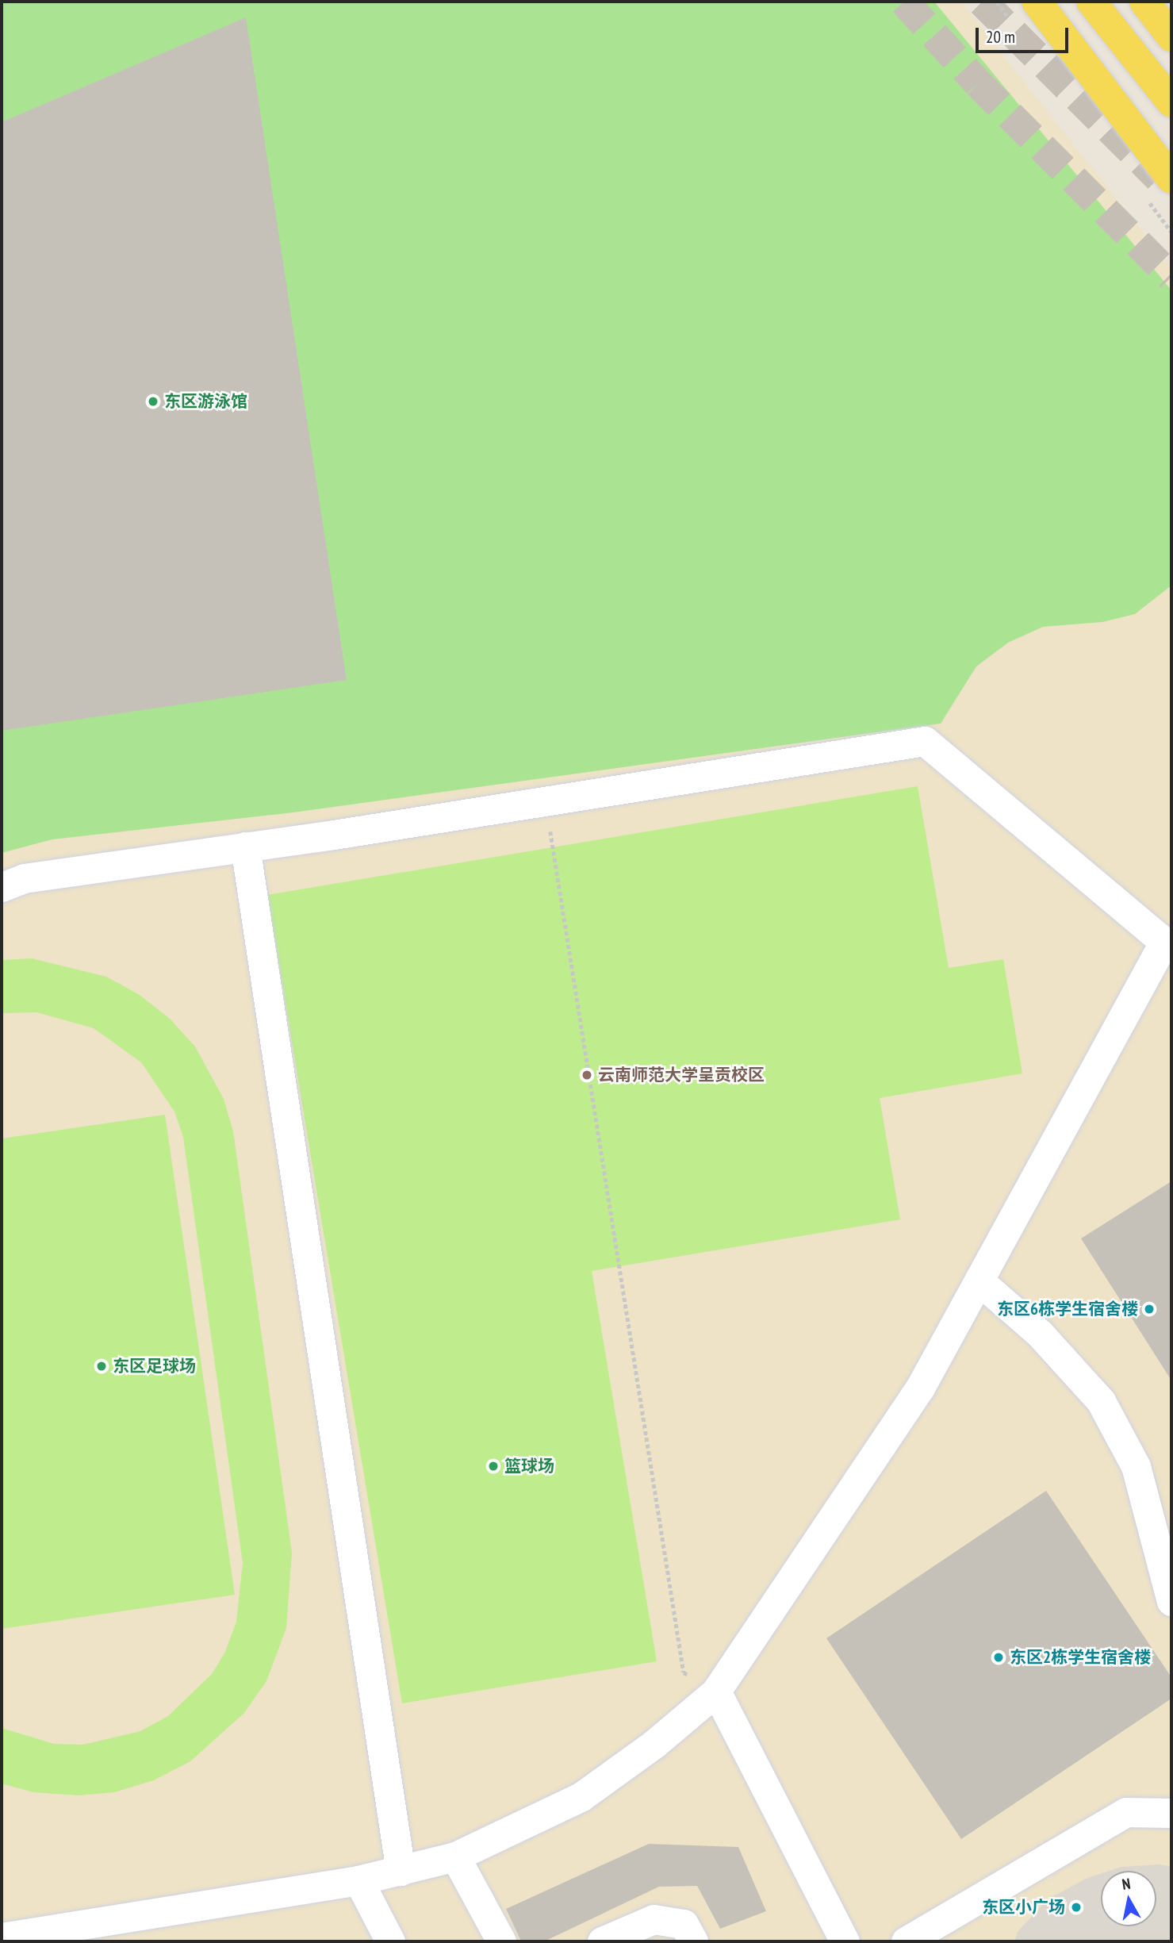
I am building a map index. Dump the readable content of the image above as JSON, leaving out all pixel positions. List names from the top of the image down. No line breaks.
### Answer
{"places":["东区游泳馆","云南师范大学呈贡校区","东区6栋学生宿舍楼","东区足球场","篮球场","东区2栋学生宿舍楼","东区小广场"],"scale_bar":"20 m","north":"top"}
